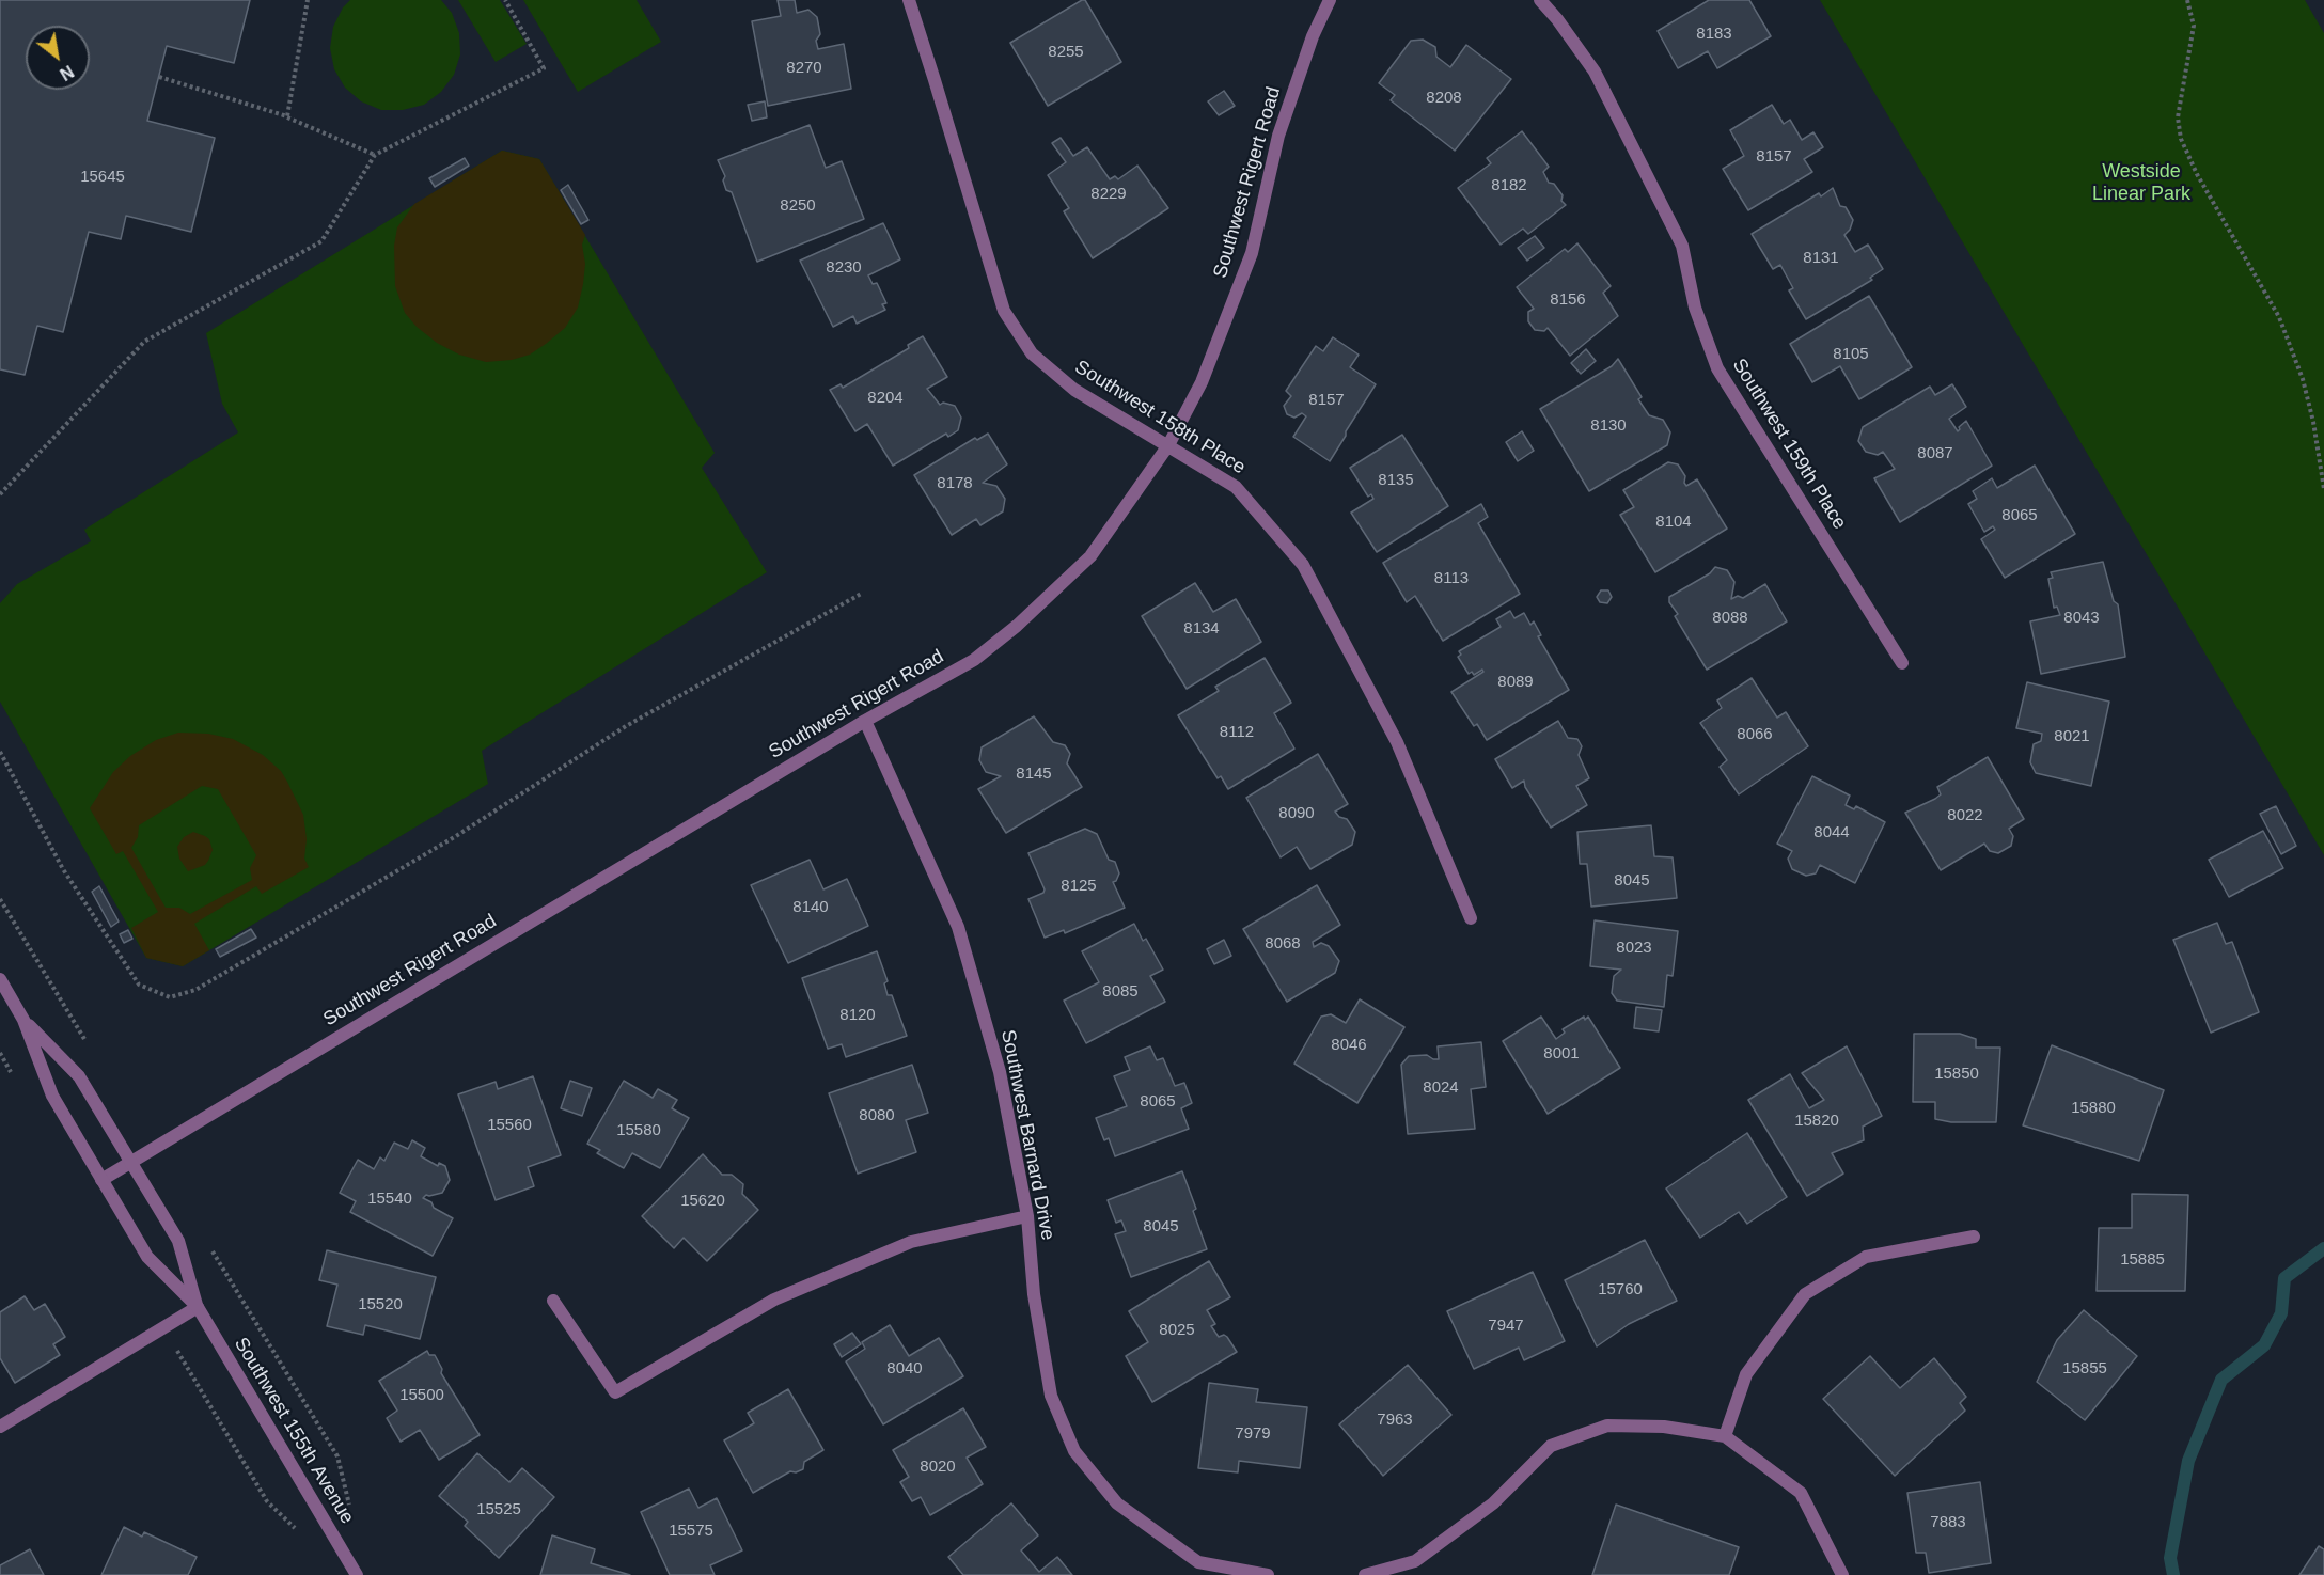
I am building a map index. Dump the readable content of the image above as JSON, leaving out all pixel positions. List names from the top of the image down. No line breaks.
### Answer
{"streets":{"street":["Southwest Rigert Road","Southwest 158th Place","Southwest 159th Place","Southwest Barnard Drive","Southwest 155th Avenue"]},"crossings":[["Southwest Rigert Road","Southwest 158th Place"],["Southwest Rigert Road","Southwest Barnard Drive"],["Southwest Rigert Road","Southwest 155th Avenue"]],"parks":["Westside Linear Park"],"house_numbers":["8183","8255","8270","8208","8157","15645","8182","8229","8250","8131","8230","8156","8105","8204","8157","8130","8087","8135","8178","8065","8104","8113","8088","8043","8134","8089","8112","8066","8021","8145","8090","8022","8044","8045","8125","8140","8068","8023","8085","8120","8046","8001","15850","8024","8065","15880","8080","15820","15560","15580","15540","15620","8045","15885","15760","15520","7947","8025","8040","15855","15500","7963","7979","8020","15525","7883","15575"],"north":"bottom right"}
